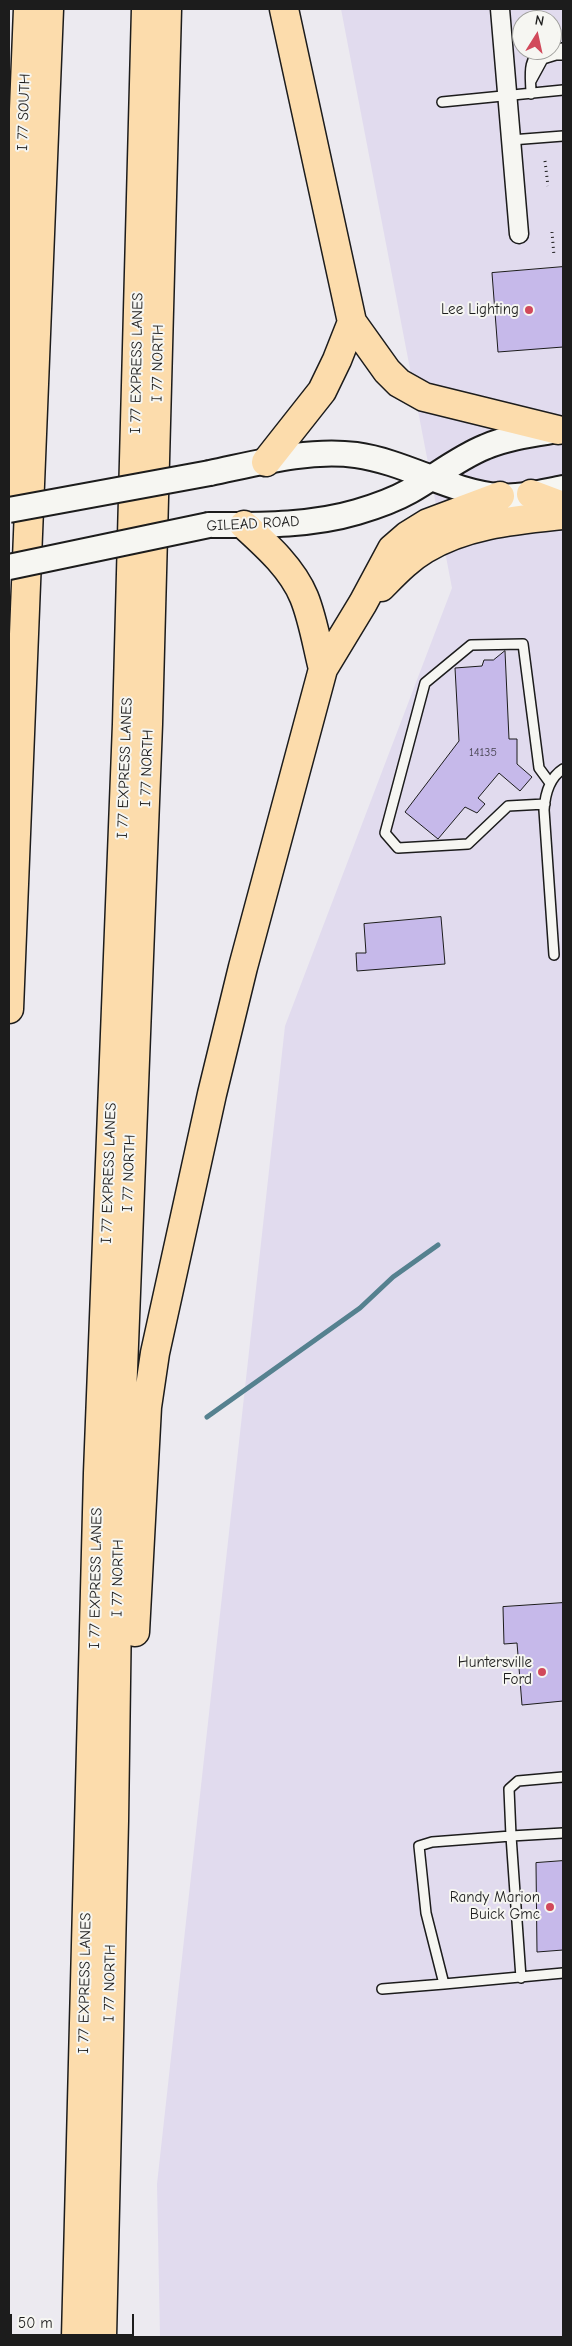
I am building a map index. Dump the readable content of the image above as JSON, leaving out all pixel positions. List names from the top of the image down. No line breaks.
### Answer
{"streets":{"main road":["I 77 SOUTH","I 77 EXPRESS LANES","I 77 NORTH","GILEAD ROAD"]},"places":["Lee Lighting","Huntersville Ford","Randy Marion Buick Gmc"],"house_numbers":["14135"],"scale_bar":"50 m","north":"top"}
